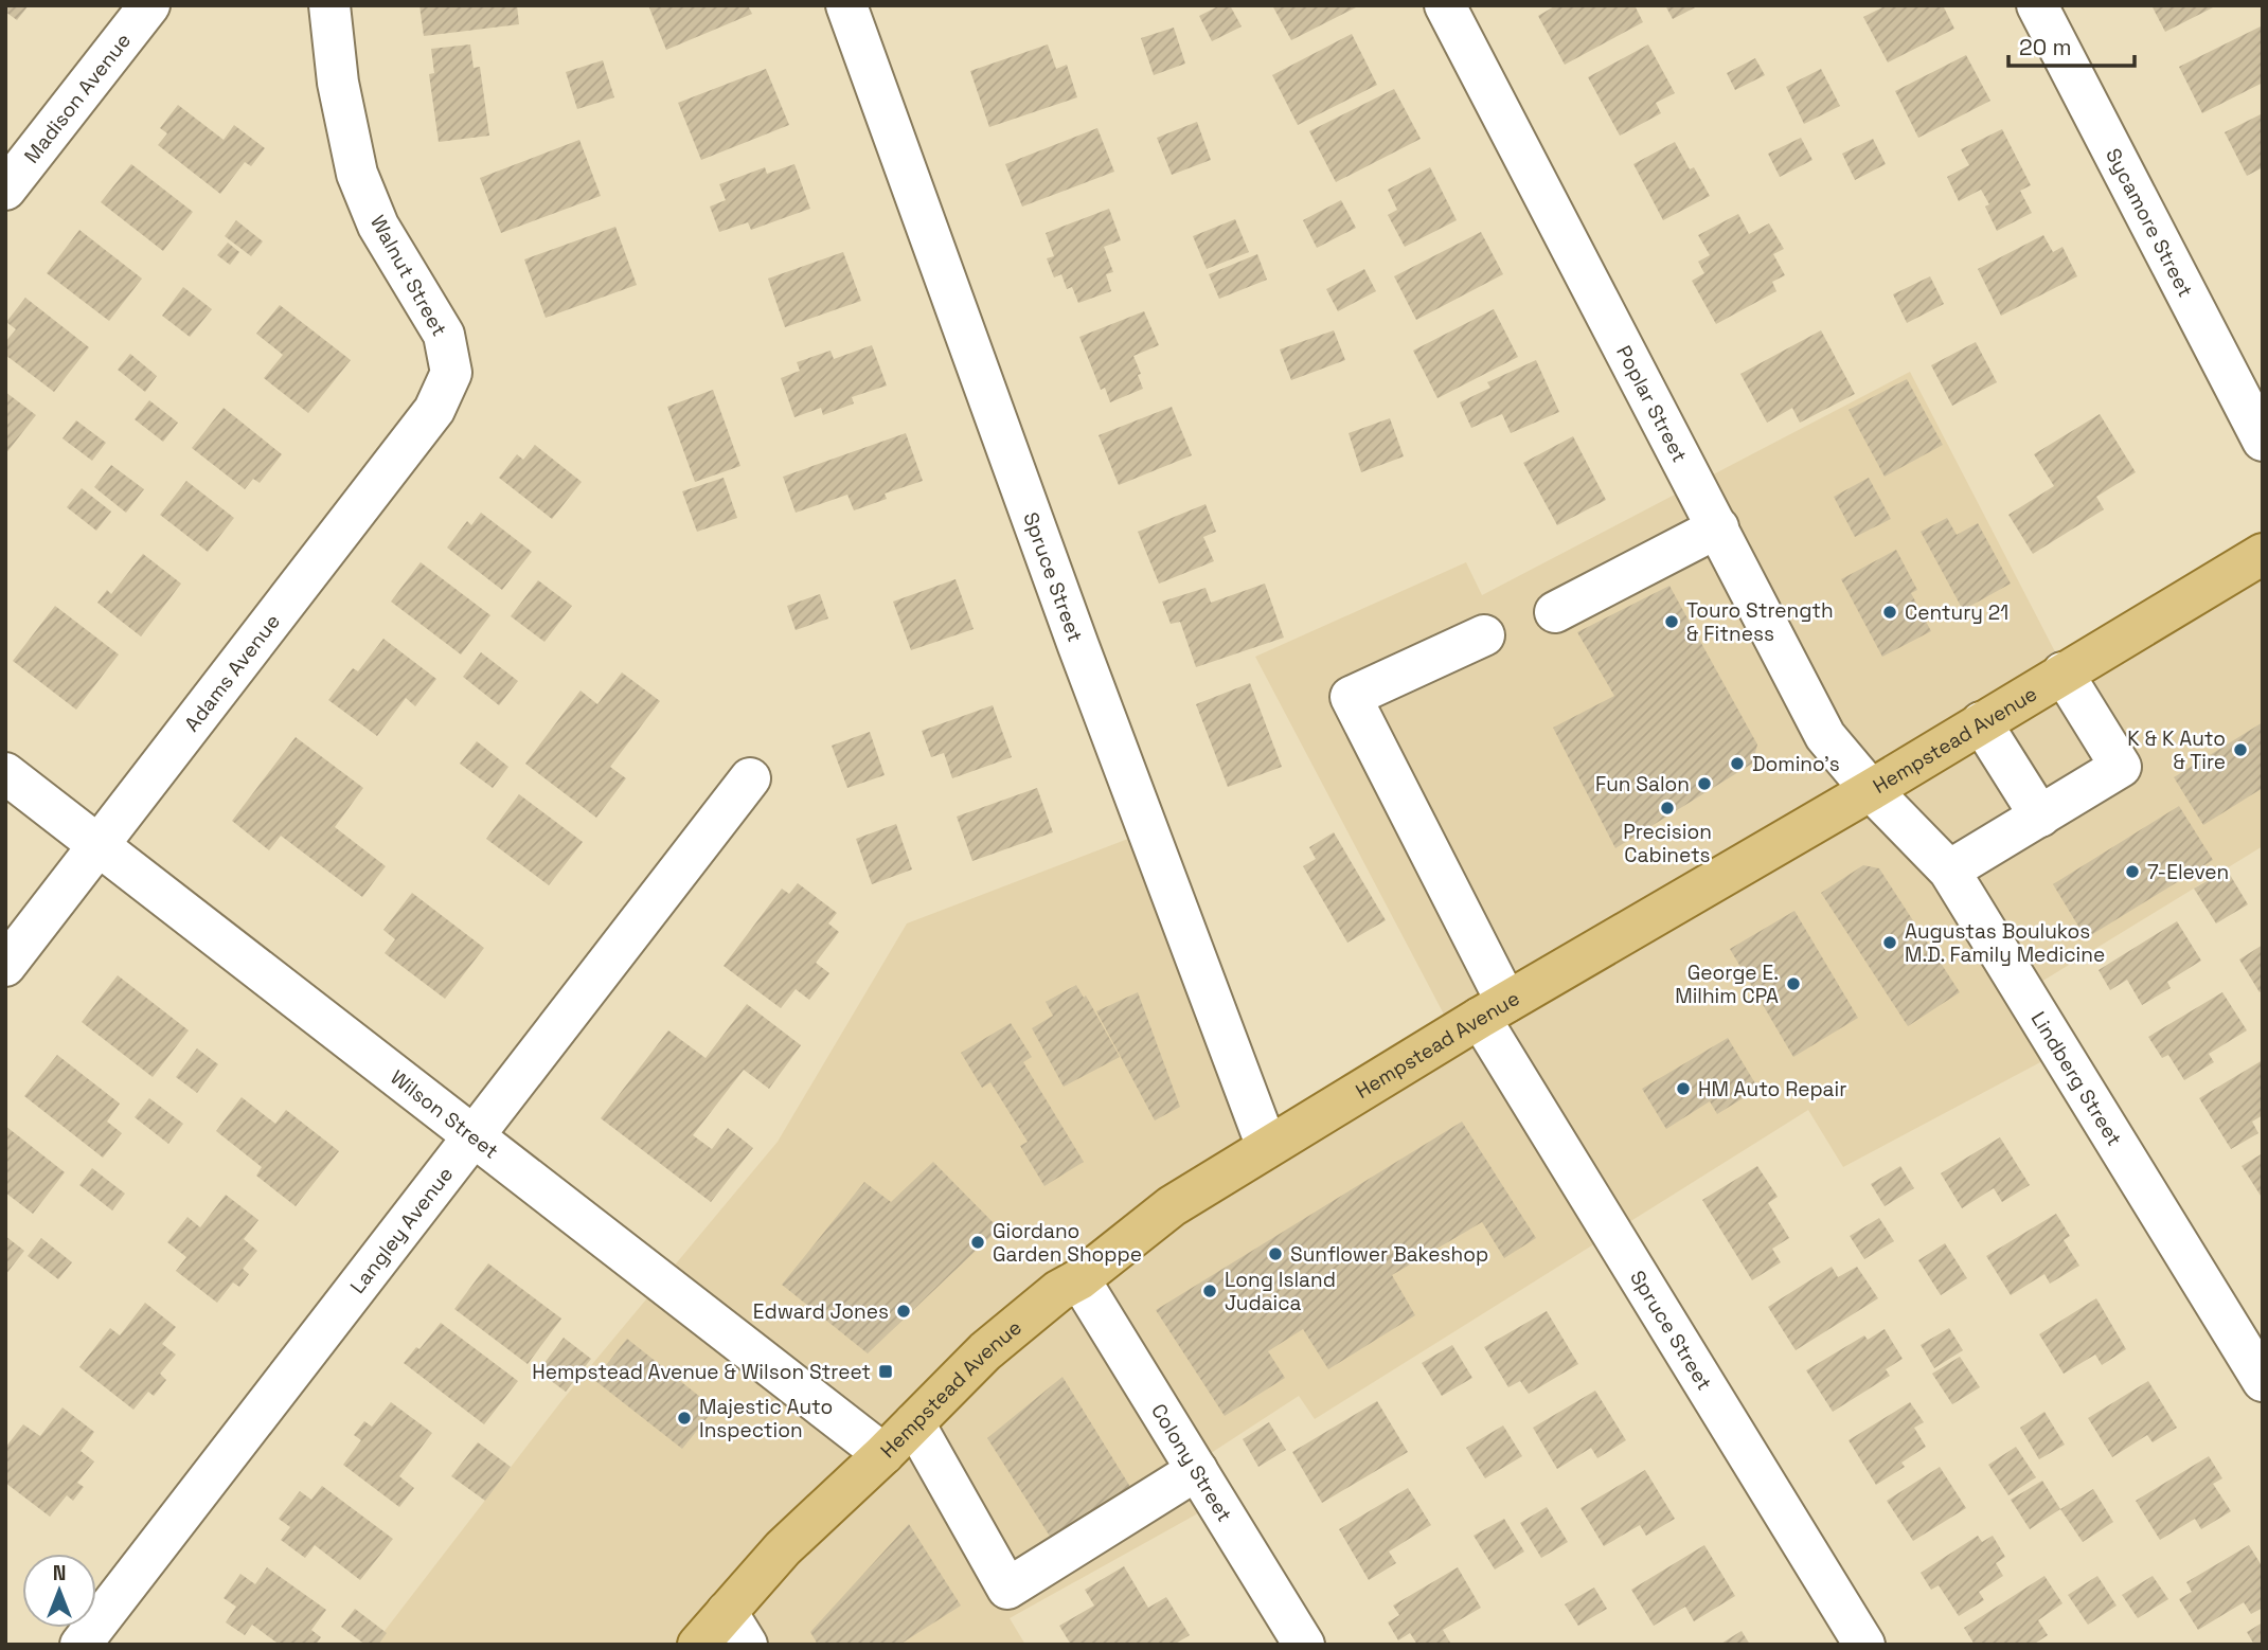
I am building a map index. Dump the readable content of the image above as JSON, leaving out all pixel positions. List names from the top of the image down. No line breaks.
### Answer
{"streets":{"main road":["Hempstead Avenue"],"street":["Madison Avenue","Sycamore Street","Walnut Street","Poplar Street","Spruce Street","Adams Avenue","Lindberg Street","Wilson Street","Langley Avenue","Colony Street"]},"crossings":[["Walnut Street","Adams Avenue"],["Poplar Street","Hempstead Avenue"],["Poplar Street","Lindberg Street"],["Spruce Street","Hempstead Avenue"],["Adams Avenue","Wilson Street"],["Hempstead Avenue","Lindberg Street"],["Hempstead Avenue","Wilson Street"],["Hempstead Avenue","Colony Street"],["Wilson Street","Langley Avenue"]],"places":{"other":["Century 21","Touro Strength & Fitness","K & K Auto & Tire","Domino's","Fun Salon","Precision Cabinets","7-Eleven","Augustas Boulukos M.D. Family Medicine","George E. Milhim CPA","HM Auto Repair","Giordano Garden Shoppe","Sunflower Bakeshop","Long Island Judaica","Edward Jones","Majestic Auto Inspection"],"transit":["Hempstead Avenue & Wilson Street"]},"scale_bar":"20 m","north":"top"}
